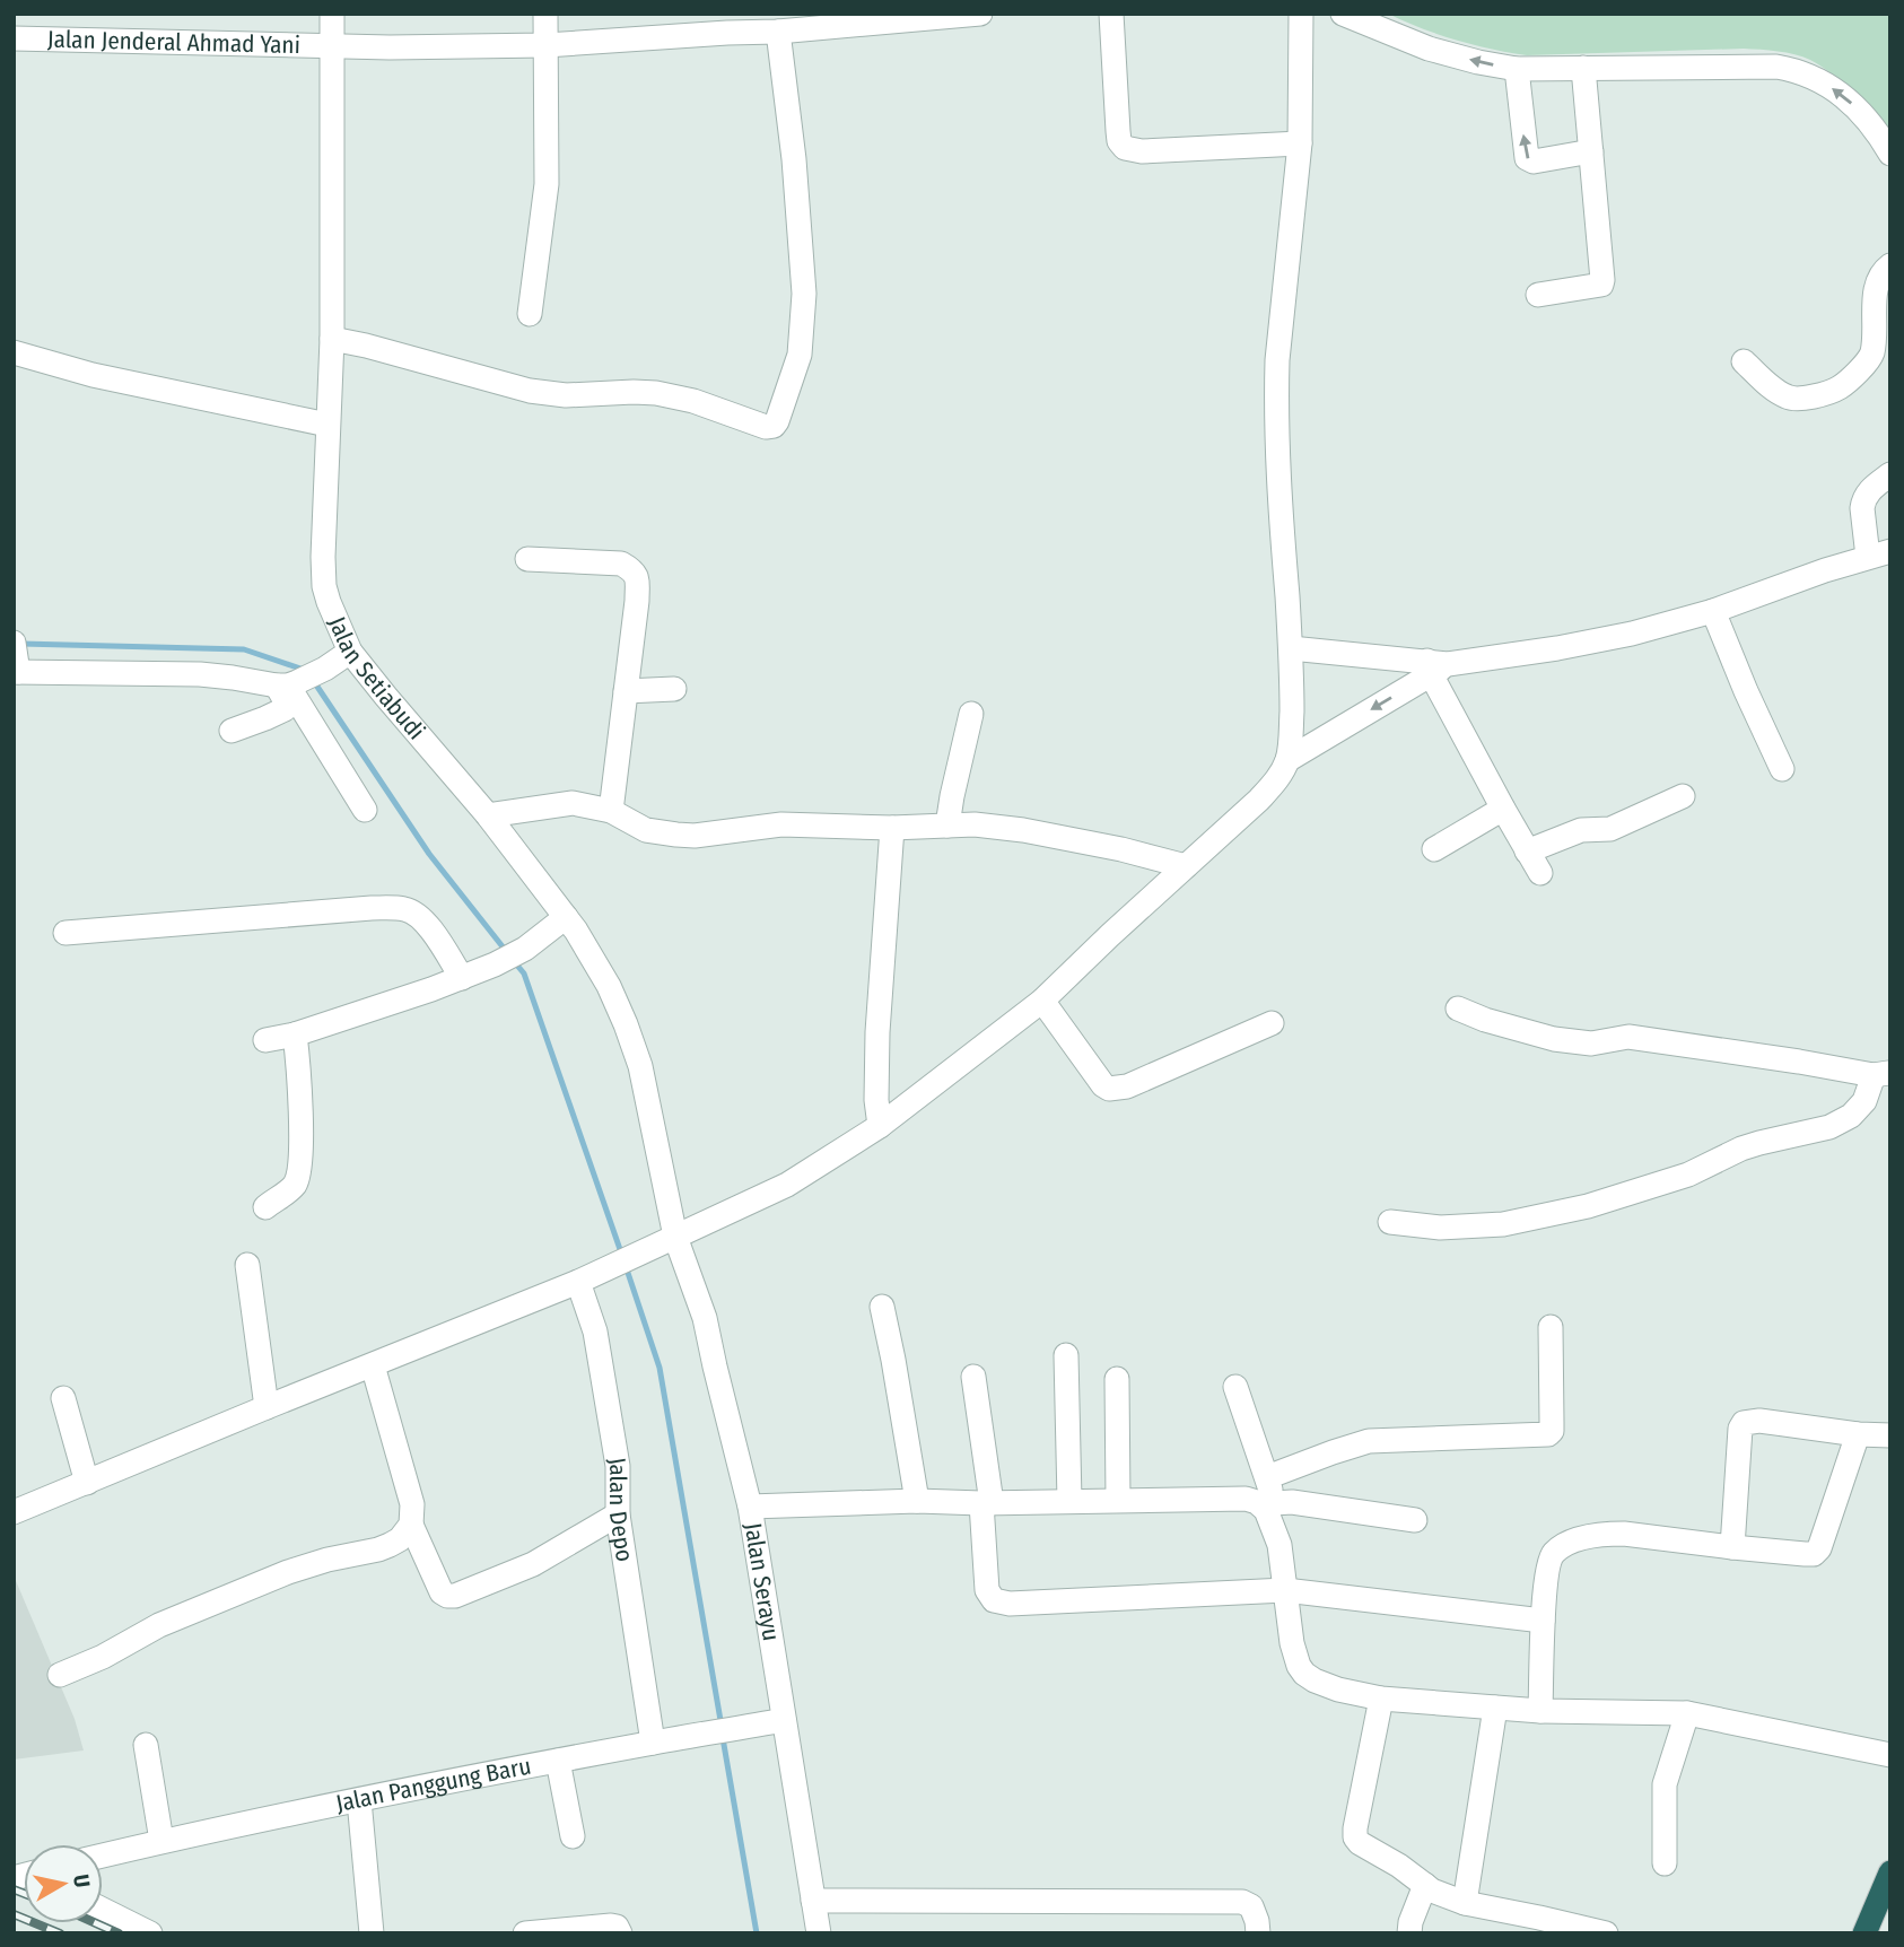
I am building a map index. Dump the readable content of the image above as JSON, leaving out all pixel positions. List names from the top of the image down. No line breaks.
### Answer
{"streets":{"street":["Jalan Jenderal Ahmad Yani","Jalan Setiabudi","Jalan Depo","Jalan Serayu","Jalan Panggung Baru"]},"crossings":[["Jalan Jenderal Ahmad Yani","Jalan Setiabudi"],["Jalan Setiabudi","Jalan Serayu"],["Jalan Depo","Jalan Panggung Baru"],["Jalan Serayu","Jalan Panggung Baru"]],"north":"right"}
